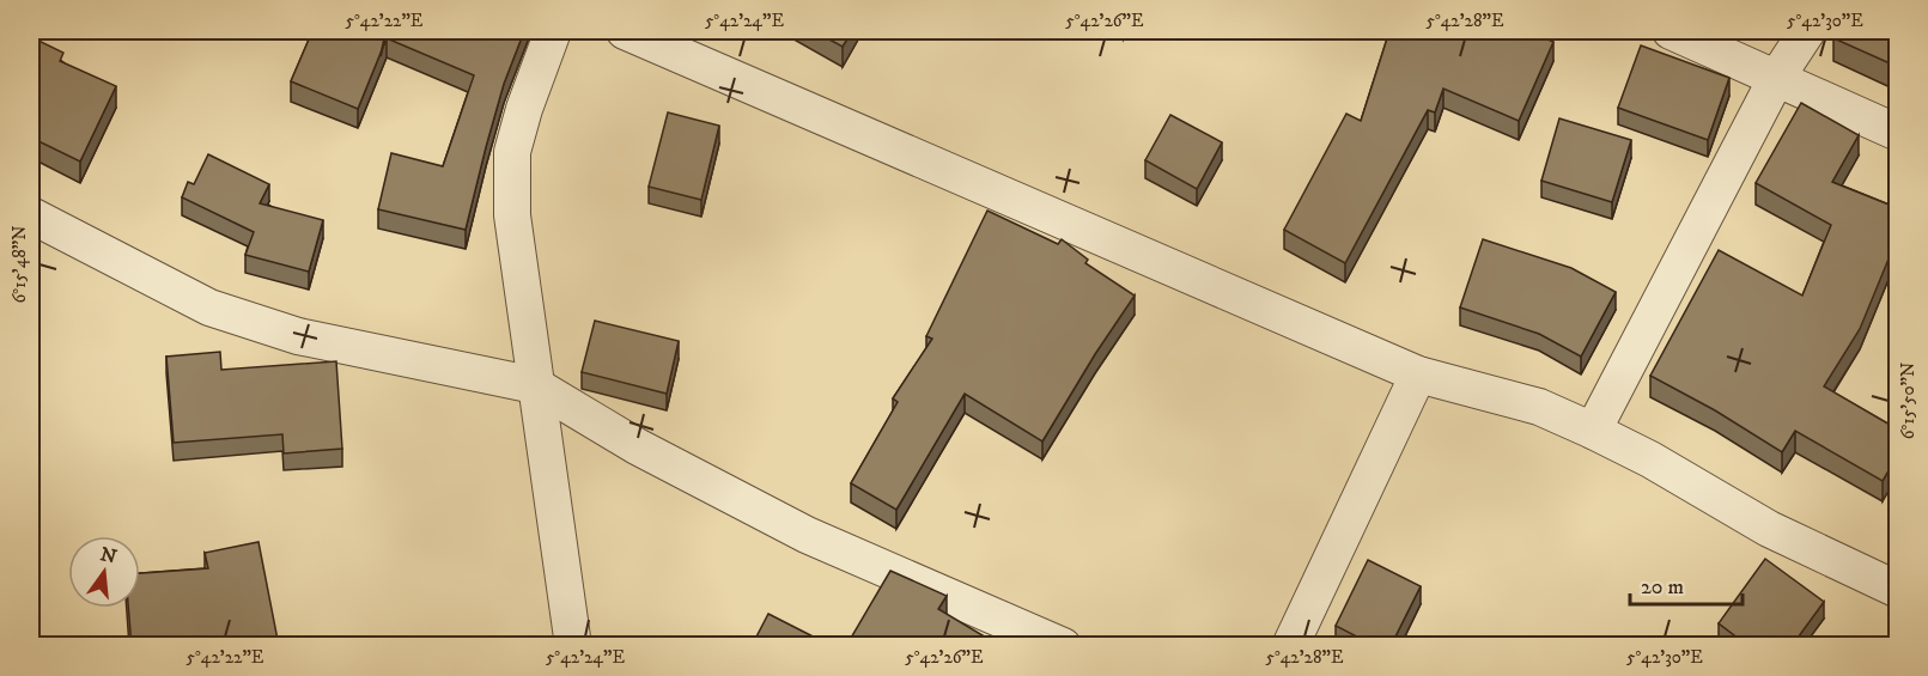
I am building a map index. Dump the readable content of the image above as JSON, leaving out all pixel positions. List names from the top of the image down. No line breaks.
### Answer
{"scale_bar":"20 m","north":"top","coordinates":["5°42'22\"E","5°42'24\"E","5°42'26\"E","5°42'28\"E","5°42'30\"E","6°15'48\"N","6°15'50\"N"]}
